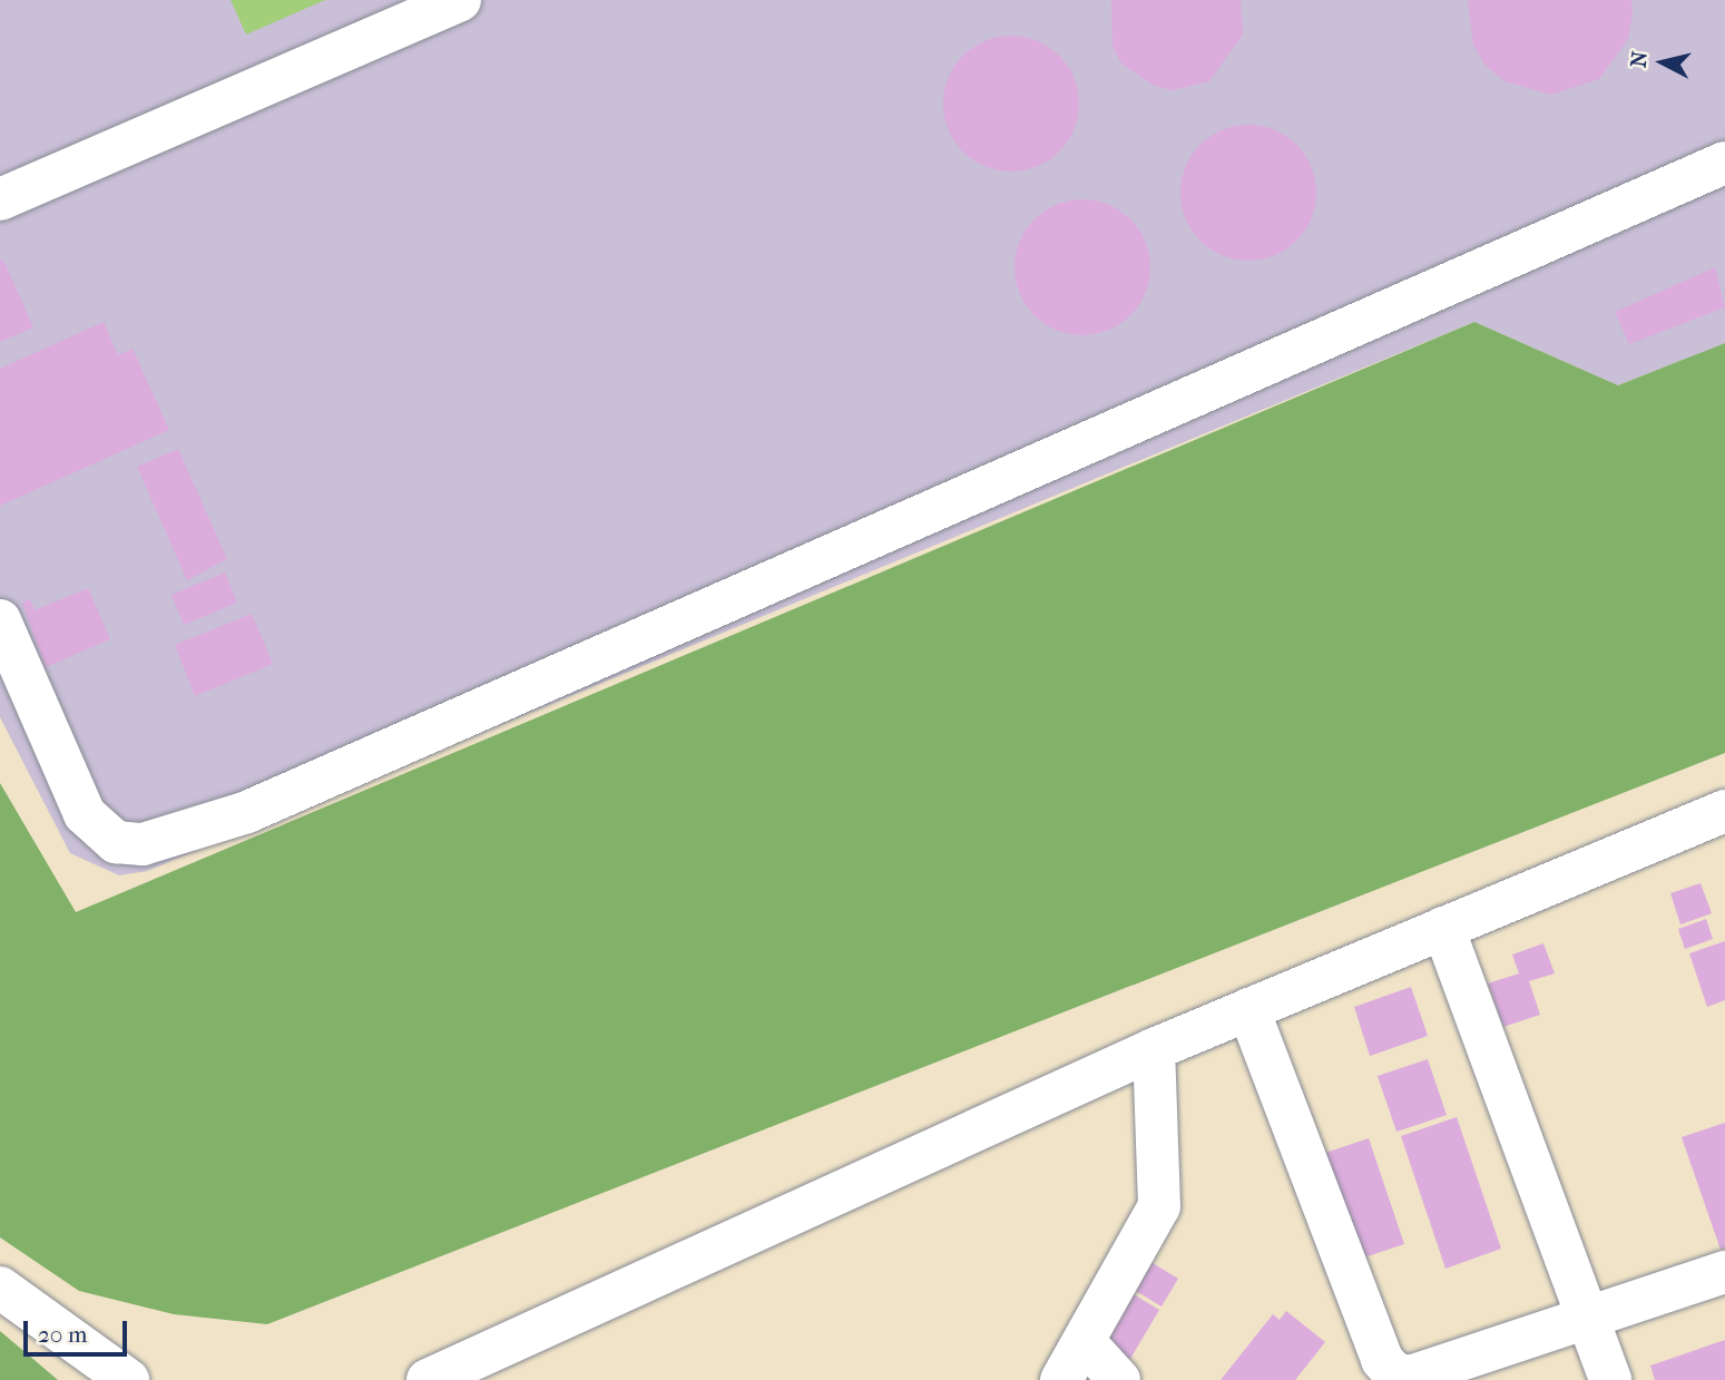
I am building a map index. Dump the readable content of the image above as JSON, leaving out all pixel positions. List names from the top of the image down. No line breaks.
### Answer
{"scale_bar":"20 m","north":"left"}
